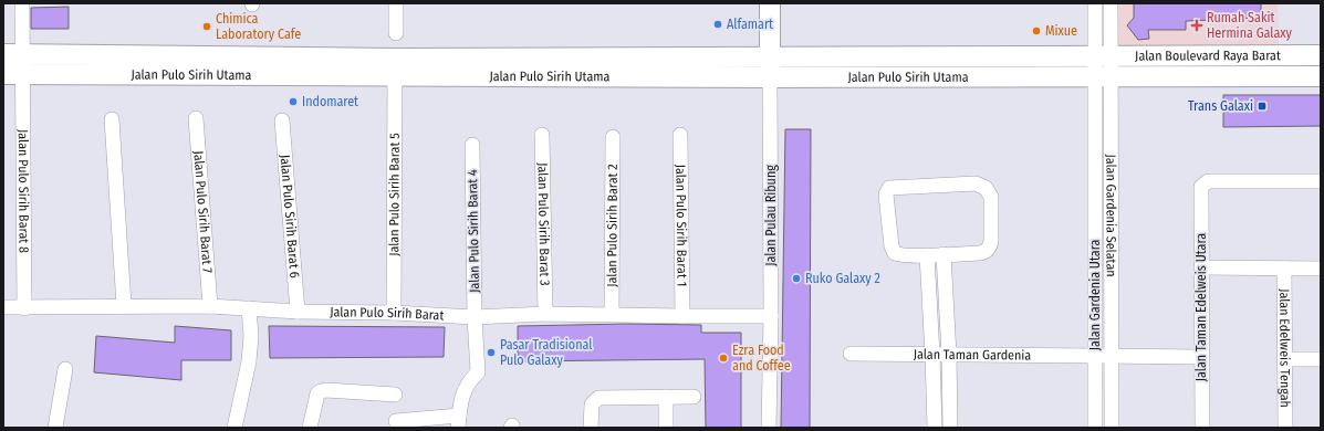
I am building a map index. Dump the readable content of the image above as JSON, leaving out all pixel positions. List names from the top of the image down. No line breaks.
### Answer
{"streets":{"main road":["Jalan Boulevard Raya Barat","Jalan Pulo Sirih Utama","Jalan Pulau Ribung"],"street":["Jalan Pulo Sirih Barat 8","Jalan Pulo Sirih Barat 5","Jalan Pulo Sirih Barat 7","Jalan Pulo Sirih Barat 6","Jalan Gardenia Selatan","Jalan Pulo Sirih Barat 3","Jalan Pulo Sirih Barat 2","Jalan Pulo Sirih Barat 1","Jalan Pulo Sirih Barat 4","Jalan Gardenia Utara","Jalan Taman Edelweis Utara","Jalan Pulo Sirih Barat","Jalan Edelweis Tengah","Jalan Taman Gardenia"]},"crossings":[["Jalan Boulevard Raya Barat","Jalan Pulo Sirih Utama"],["Jalan Boulevard Raya Barat","Jalan Gardenia Selatan"],["Jalan Boulevard Raya Barat","Jalan Gardenia Utara"],["Jalan Pulo Sirih Utama","Jalan Pulo Sirih Barat 8"],["Jalan Pulo Sirih Utama","Jalan Pulo Sirih Barat 5"],["Jalan Pulo Sirih Utama","Jalan Pulau Ribung"],["Jalan Pulo Sirih Utama","Jalan Gardenia Selatan"],["Jalan Pulo Sirih Utama","Jalan Gardenia Utara"],["Jalan Pulo Sirih Barat 8","Jalan Pulo Sirih Barat"],["Jalan Pulo Sirih Barat 5","Jalan Pulo Sirih Barat"],["Jalan Pulo Sirih Barat 7","Jalan Pulo Sirih Barat"],["Jalan Pulo Sirih Barat 6","Jalan Pulo Sirih Barat"],["Jalan Pulau Ribung","Jalan Pulo Sirih Barat"],["Jalan Gardenia Selatan","Jalan Gardenia Utara"],["Jalan Gardenia Selatan","Jalan Taman Gardenia"],["Jalan Pulo Sirih Barat 3","Jalan Pulo Sirih Barat"],["Jalan Pulo Sirih Barat 2","Jalan Pulo Sirih Barat"],["Jalan Pulo Sirih Barat 1","Jalan Pulo Sirih Barat"],["Jalan Pulo Sirih Barat 4","Jalan Pulo Sirih Barat"],["Jalan Gardenia Utara","Jalan Taman Gardenia"],["Jalan Taman Edelweis Utara","Jalan Taman Gardenia"]],"places":{"other":["Alfamart","Chimica Laboratory Cafe","Mixue","Indomaret","Ruko Galaxy 2","Pasar Tradisional Pulo Galaxy","Ezra Food and Coffee"],"health":["Rumah Sakit Hermina Galaxy"],"transit":["Trans Galaxi"]}}
